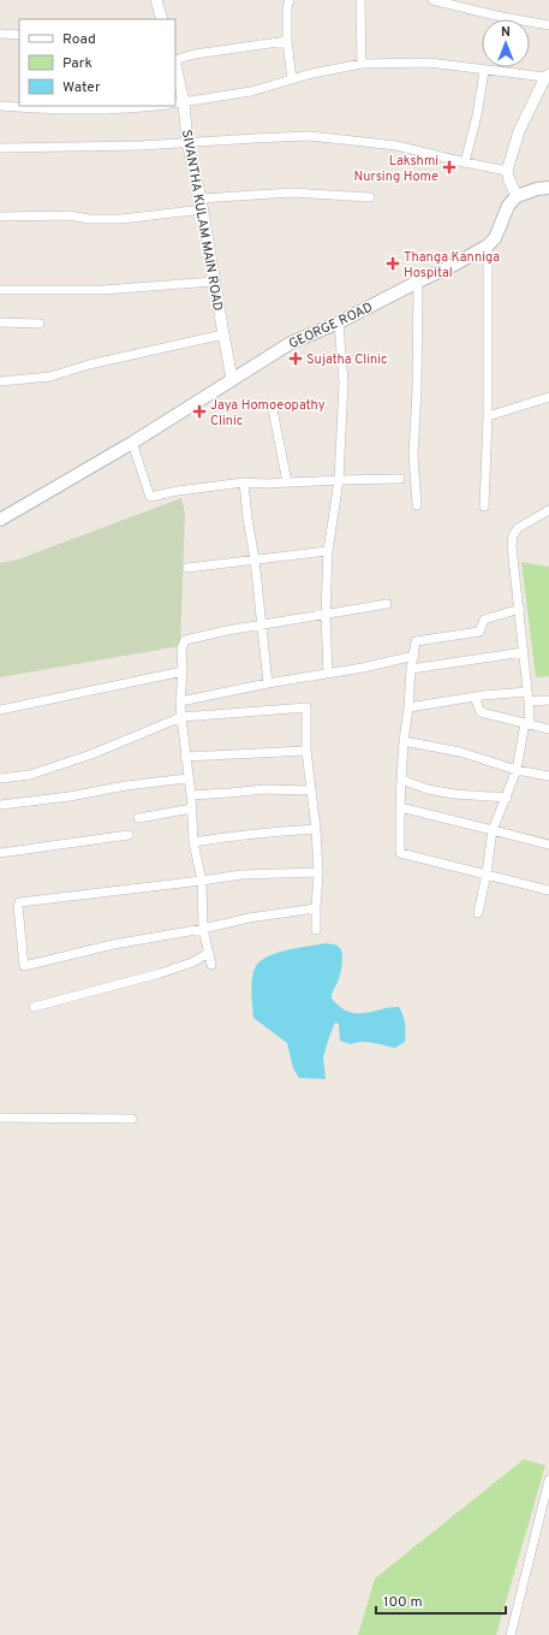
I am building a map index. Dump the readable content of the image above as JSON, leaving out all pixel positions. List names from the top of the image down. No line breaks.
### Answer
{"streets":{"main road":["GEORGE ROAD"],"street":["SIVANTHA KULAM MAIN ROAD"]},"crossings":[["SIVANTHA KULAM MAIN ROAD","GEORGE ROAD"]],"places":{"health":["Lakshmi Nursing Home","Thanga Kanniga Hospital","Sujatha Clinic","Jaya Homoeopathy Clinic"]},"legend":["Road","Park","Water"],"scale_bar":"100 m","north":"top"}
